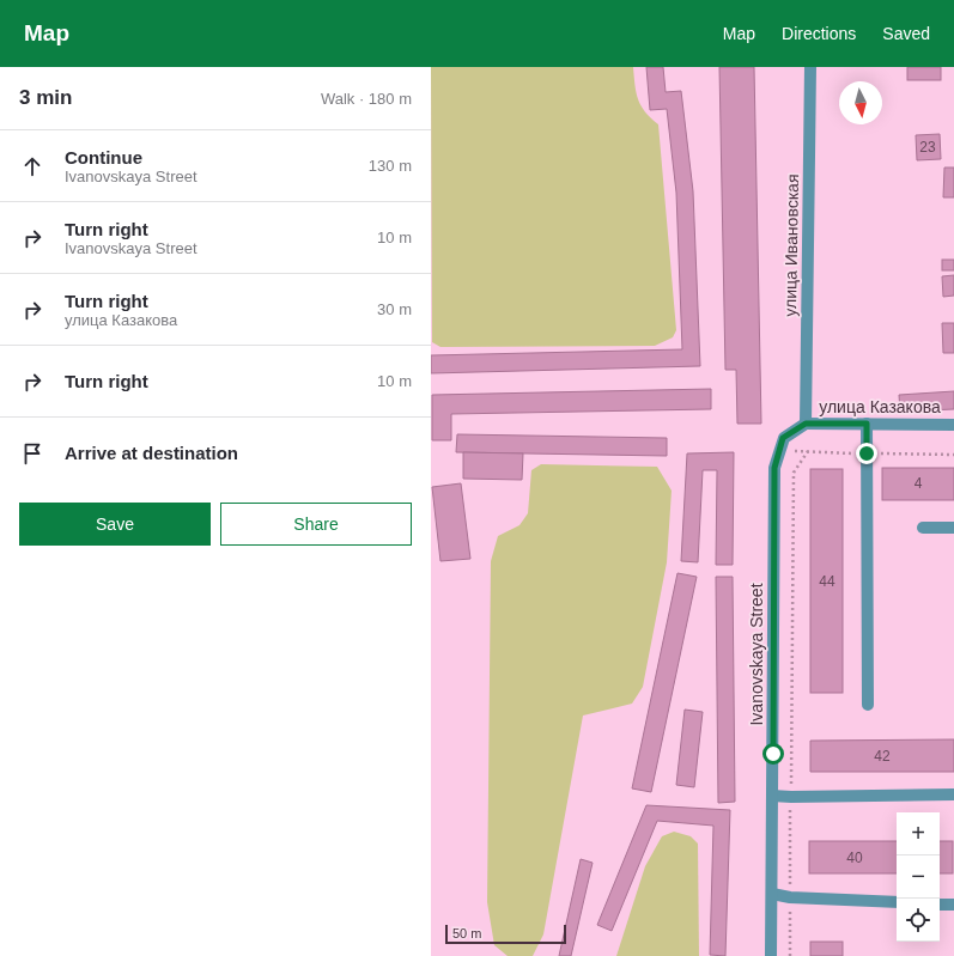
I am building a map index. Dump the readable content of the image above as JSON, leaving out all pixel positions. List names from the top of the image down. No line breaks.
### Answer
{"streets":{"street":["улица Ивановская","улица Казакова","Ivanovskaya Street"]},"crossings":[["улица Ивановская","улица Казакова"],["улица Ивановская","Ivanovskaya Street"],["улица Казакова","Ivanovskaya Street"]],"house_numbers":["23","4","44","42","40"],"scale_bar":"50 m","north":"bottom","page":{"header":"Map","nav":["Map","Directions","Saved"],"heading":["3 min","Walk · 180 m"],"list":[["Continue","Ivanovskaya Street","130 m"],["Turn right","Ivanovskaya Street","10 m"],["Turn right","улица Казакова","30 m"],["Turn right","10 m"],"Arrive at destination"],"buttons":["Save","Share"],"map_buttons":["+","−"],"scale":"50 m"}}
